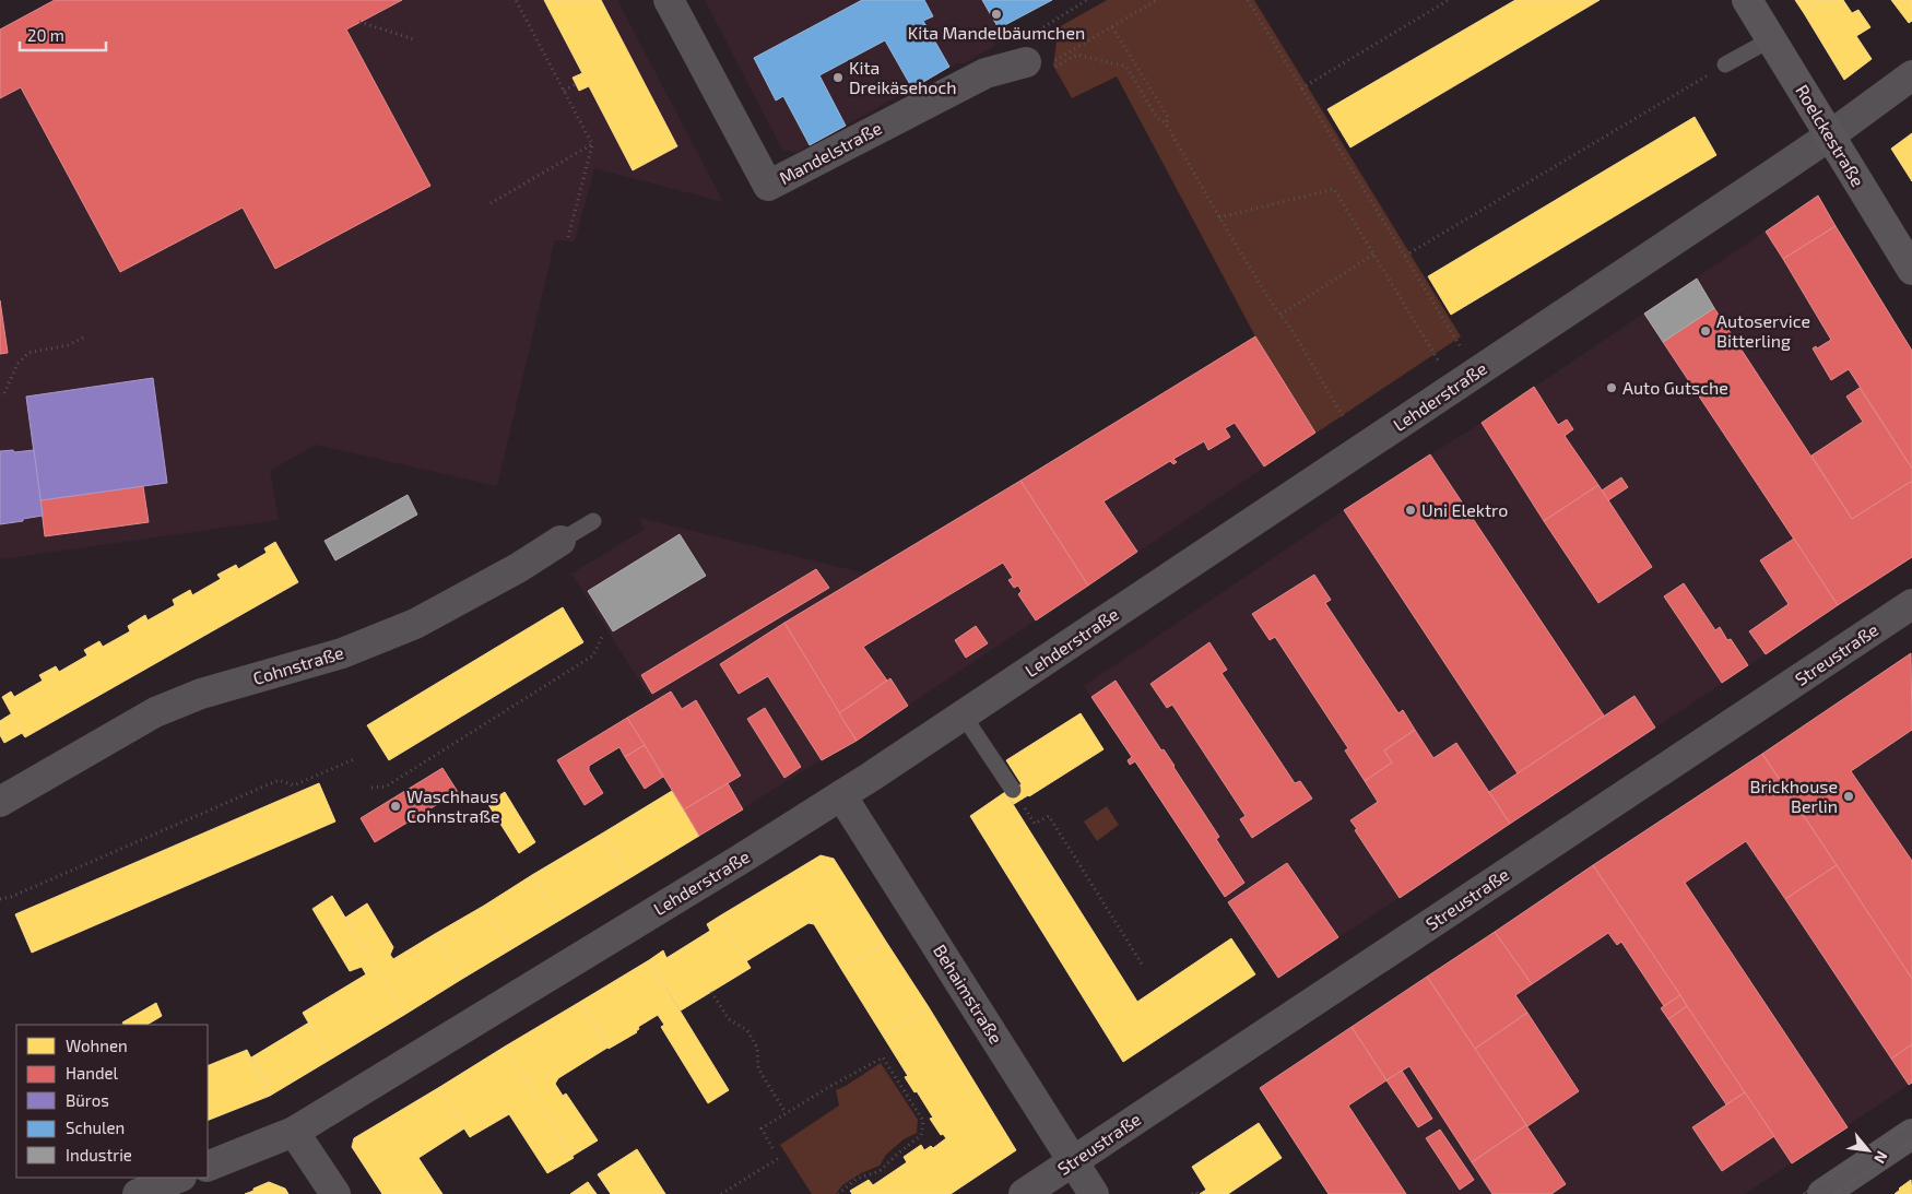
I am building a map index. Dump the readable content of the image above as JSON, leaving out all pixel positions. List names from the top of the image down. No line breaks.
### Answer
{"streets":{"street":["Roelckestraße","Mandelstraße","Lehderstraße","Streustraße","Cohnstraße","Behaimstraße"]},"crossings":[["Roelckestraße","Lehderstraße"],["Lehderstraße","Behaimstraße"],["Streustraße","Behaimstraße"]],"places":["Kita Mandelbäumchen","Kita Dreikäsehoch","Autoservice Bitterling","Auto Gutsche","Uni Elektro","Brickhouse Berlin","Waschhaus Cohnstraße"],"legend":["Wohnen","Handel","Büros","Schulen","Industrie"],"scale_bar":"20 m","north":"bottom right"}
